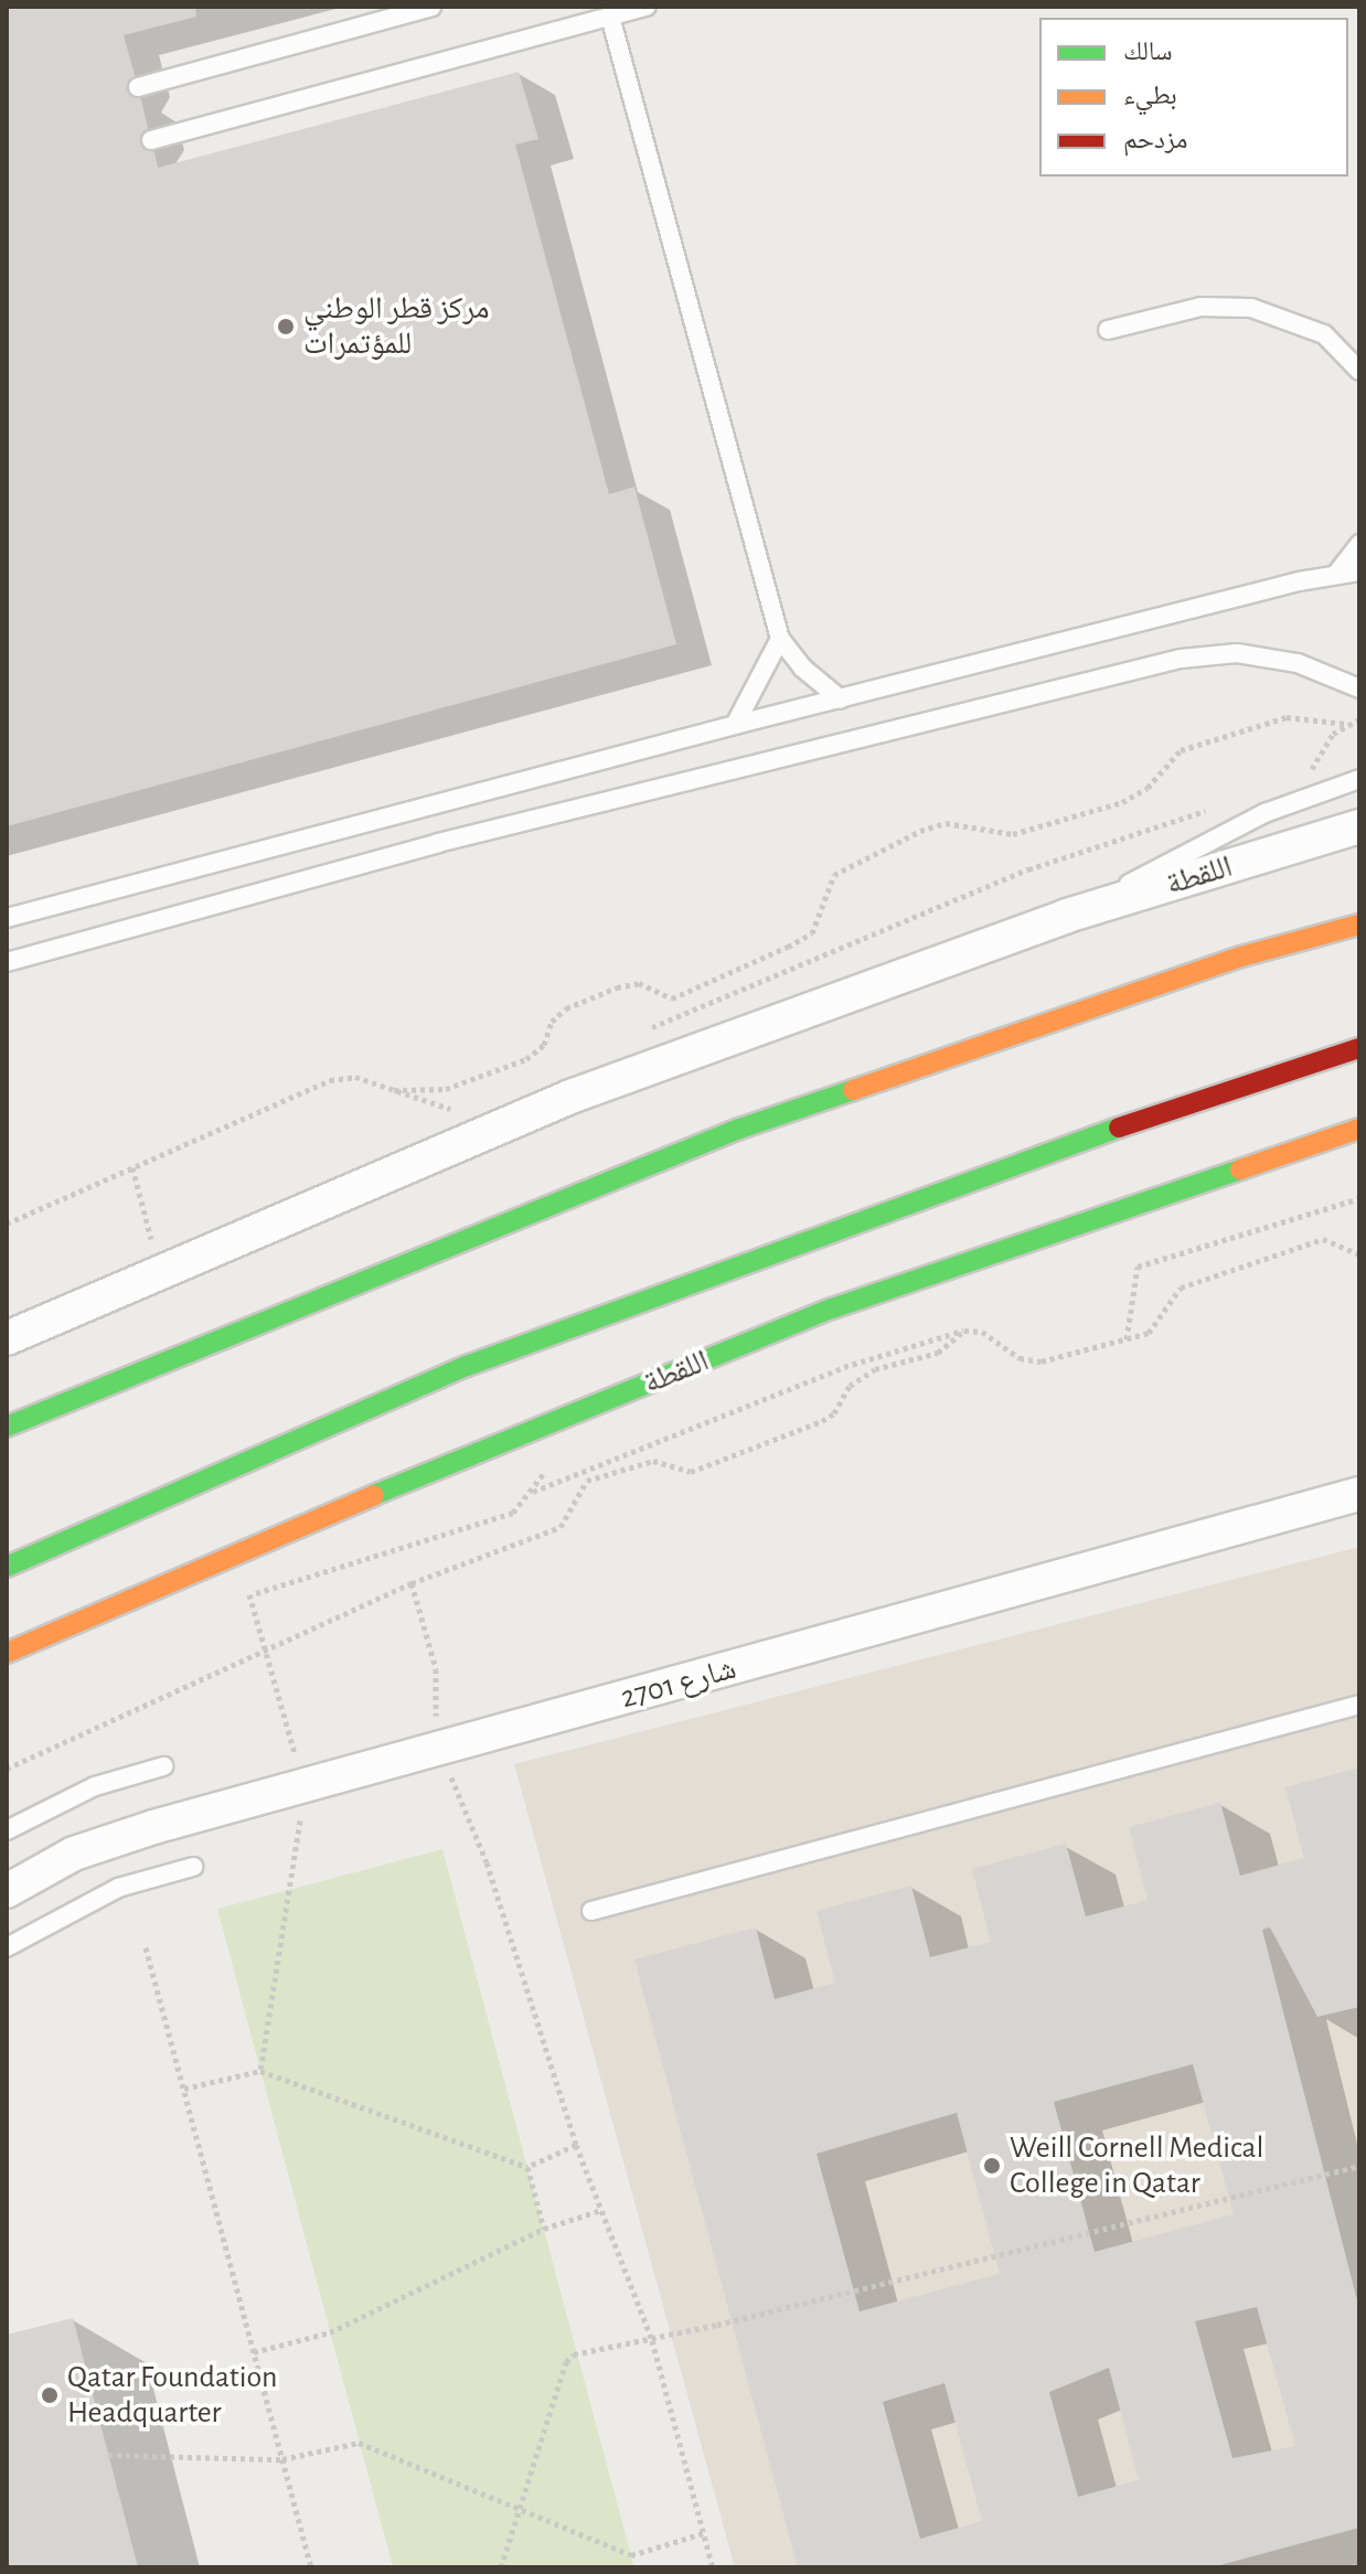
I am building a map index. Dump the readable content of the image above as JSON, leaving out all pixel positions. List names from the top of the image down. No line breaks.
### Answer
{"streets":{"main road":["اللقطة"],"street":["شارع 2701"]},"places":["مركز قطر الوطني للمؤتمرات","Weill Cornell Medical College in Qatar","Qatar Foundation Headquarter"],"legend":["سالك","بطيء","مزدحم"]}
